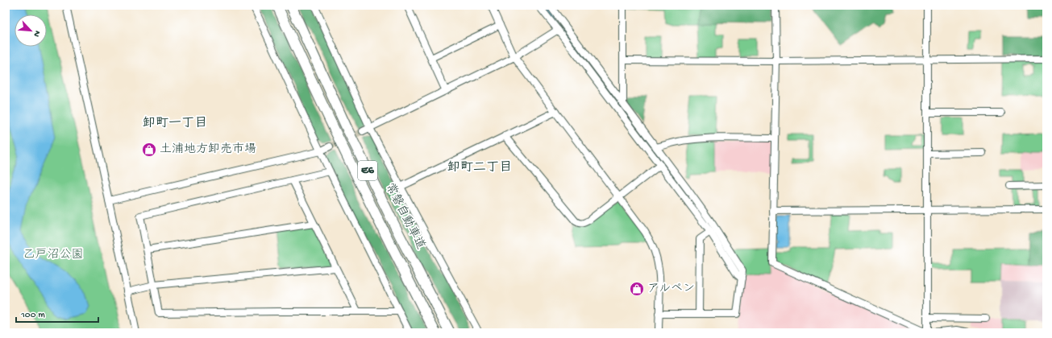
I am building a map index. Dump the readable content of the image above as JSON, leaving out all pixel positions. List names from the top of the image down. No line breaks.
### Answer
{"streets":{"highway":["E6","常磐自動車道"]},"districts":["卸町一丁目","卸町二丁目"],"parks":["乙戸沼公園"],"places":{"shop":["土浦地方卸売市場","アルペン"]},"scale_bar":"100 m","north":"bottom right"}
